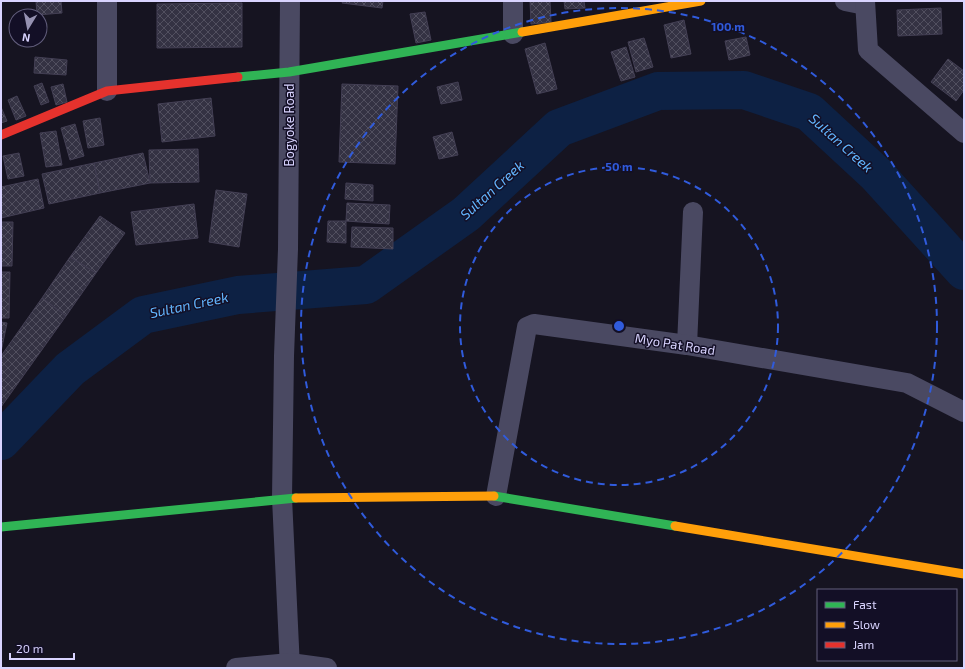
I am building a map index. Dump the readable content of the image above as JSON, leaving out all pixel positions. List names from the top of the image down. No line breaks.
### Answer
{"streets":{"street":["Bogyoke Road","Myo Pat Road"]},"water":["Sultan Creek"],"legend":["Fast","Slow","Jam"],"scale_bar":"20 m","north":"bottom","rings":["100 m","50 m"]}
